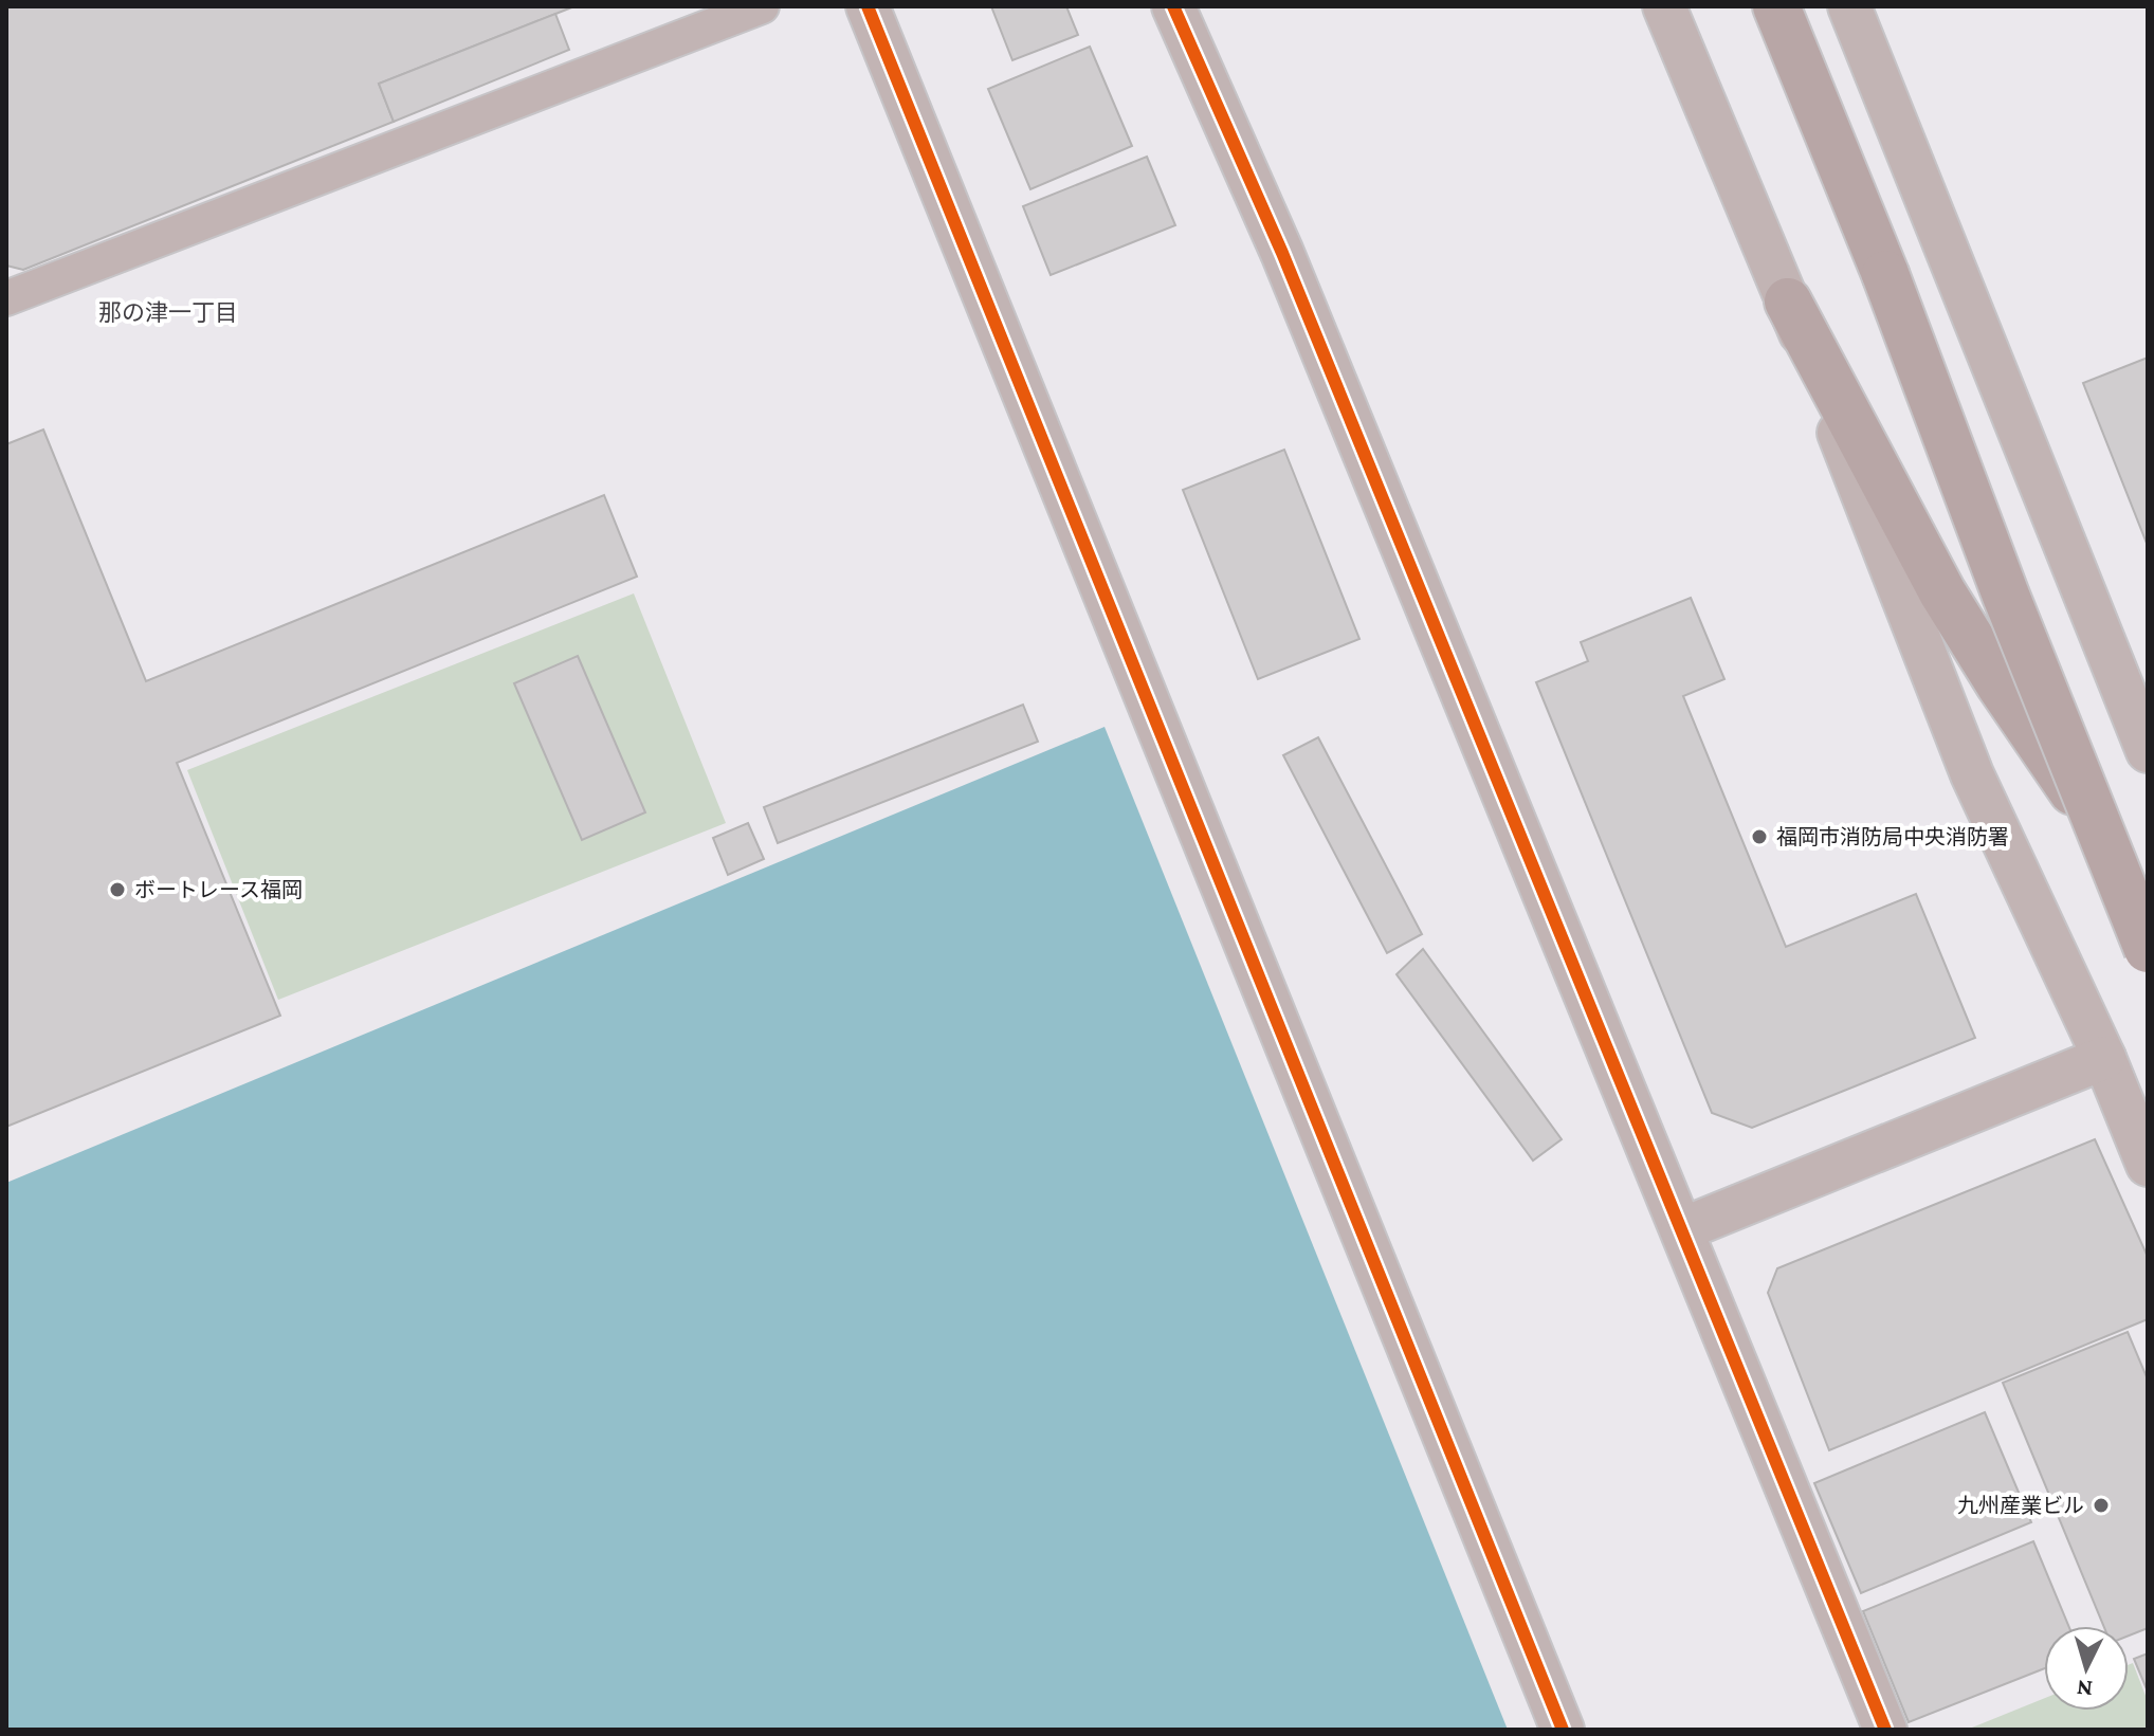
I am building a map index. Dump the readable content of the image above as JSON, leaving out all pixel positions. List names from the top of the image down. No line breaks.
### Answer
{"districts":["那の津一丁目"],"places":["福岡市消防局中央消防署","ボートレース福岡","九州産業ビル"],"north":"bottom"}
